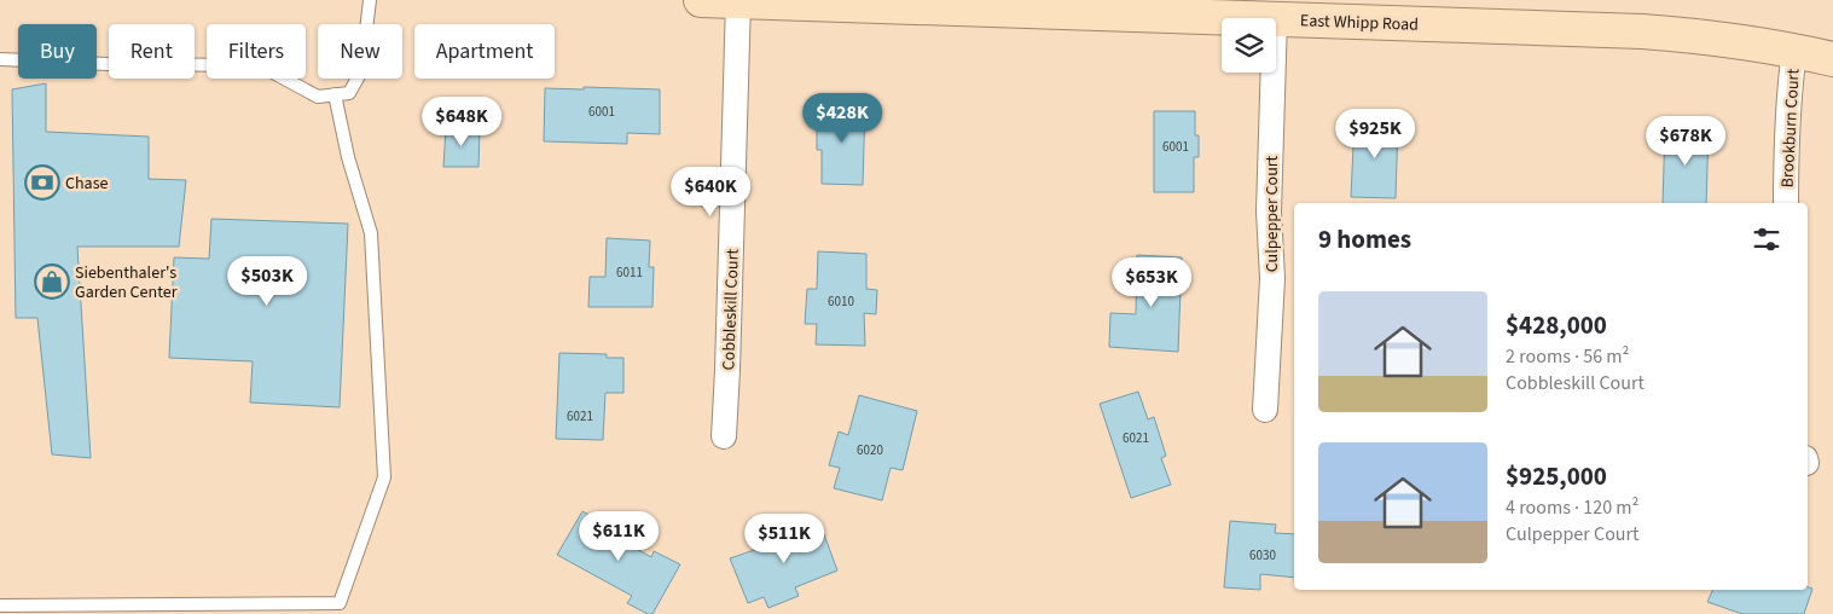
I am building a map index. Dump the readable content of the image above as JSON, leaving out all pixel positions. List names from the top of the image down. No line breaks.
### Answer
{"streets":{"main road":["East Whipp Road"],"street":["Brookburn Court","Culpepper Court","Cobbleskill Court"]},"crossings":[["East Whipp Road","Brookburn Court"],["East Whipp Road","Cobbleskill Court"]],"places":{"bank":["Chase"],"shop":["Siebenthaler's Garden Center"]},"house_numbers":["6001","6001","6011","6010","6021","6021","6020","6030"],"page":{"chip":["Buy","Rent","Filters","New","Apartment"],"price":["$428K","$648K","$925K","$678K","$640K","$503K","$653K","$611K","$511K"],"heading":"9 homes","list":[{"name":"$428,000","note":"2 rooms · 56 m² · Cobbleskill Court"},{"name":"$925,000","note":"4 rooms · 120 m² · Culpepper Court"}]}}
